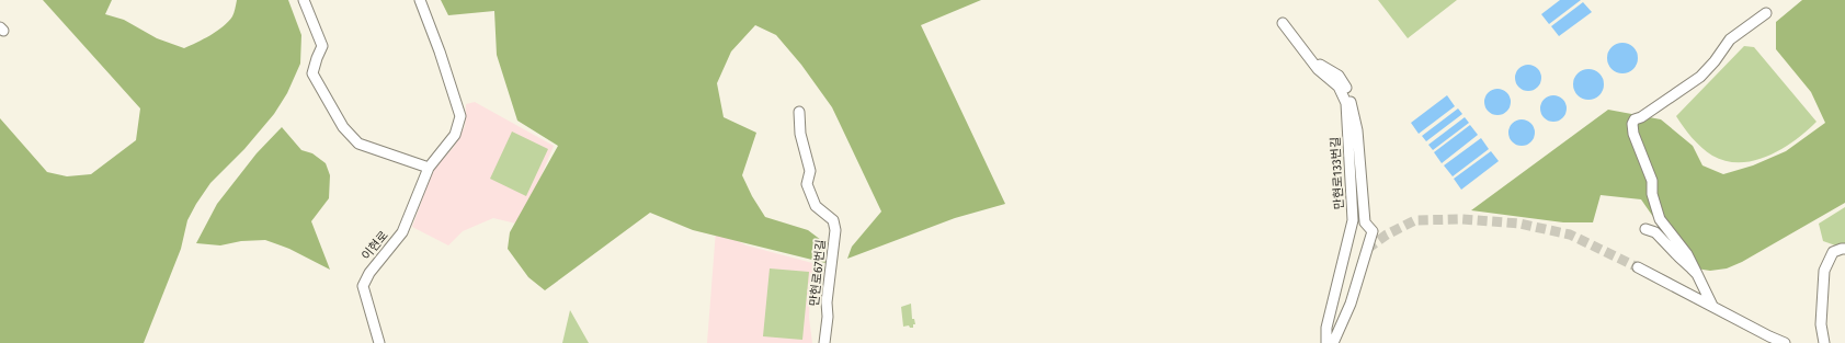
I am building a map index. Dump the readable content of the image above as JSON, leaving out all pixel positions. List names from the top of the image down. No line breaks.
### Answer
{"streets":{"street":["만현로133번길","이현로","만현로67번길"]}}
